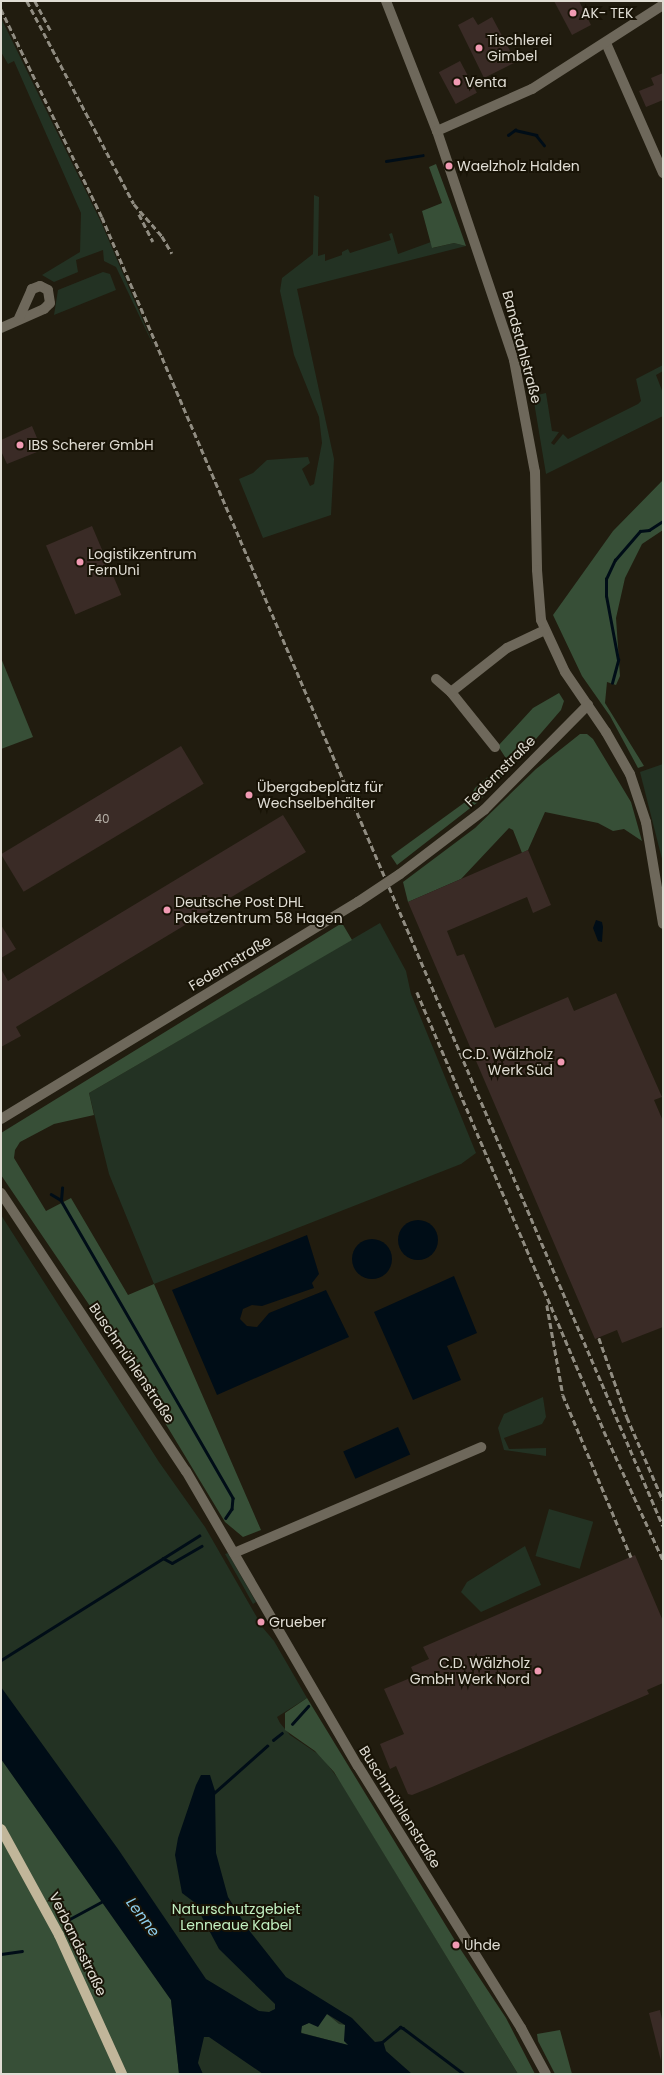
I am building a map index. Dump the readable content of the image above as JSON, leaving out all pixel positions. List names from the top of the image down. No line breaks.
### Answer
{"streets":{"main road":["Verbandsstraße"],"street":["Bandstahlstraße","Federnstraße","Buschmühlenstraße"]},"crossings":[["Bandstahlstraße","Federnstraße"]],"water":["Lenne"],"parks":["Naturschutzgebiet Lenneaue Kabel"],"places":["AK- TEK","Tischlerei Gimbel","Venta","Waelzholz Halden","IBS Scherer GmbH","Logistikzentrum FernUni","Übergabeplatz für Wechselbehälter","Deutsche Post DHL Paketzentrum 58 Hagen","C.D. Wälzholz Werk Süd","Grueber","C.D. Wälzholz GmbH Werk Nord","Uhde"],"house_numbers":["40"]}
